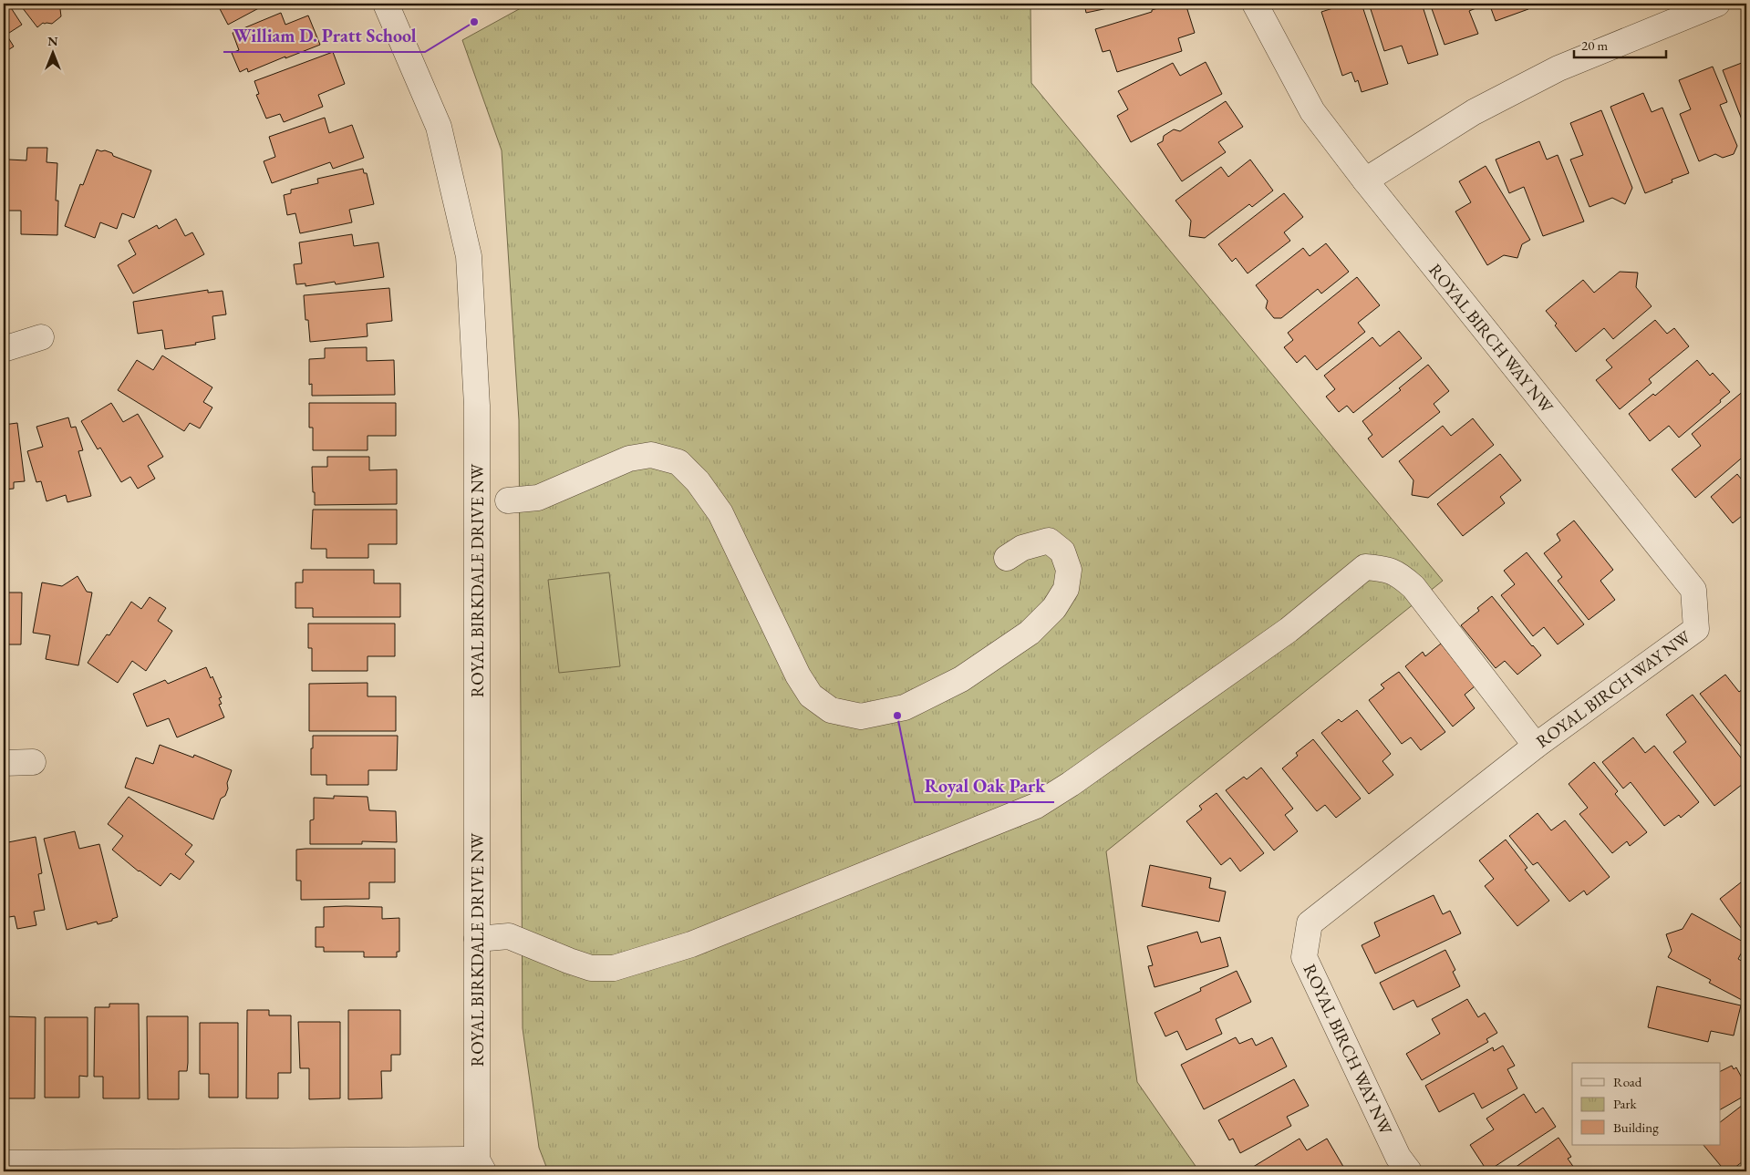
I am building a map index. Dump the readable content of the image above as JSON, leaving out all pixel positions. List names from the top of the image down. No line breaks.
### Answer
{"streets":{"street":["ROYAL BIRCH WAY NW","ROYAL BIRKDALE DRIVE NW"]},"places":["William D. Pratt School","Royal Oak Park"],"legend":["Road","Park","Building"],"scale_bar":"20 m","north":"top"}
